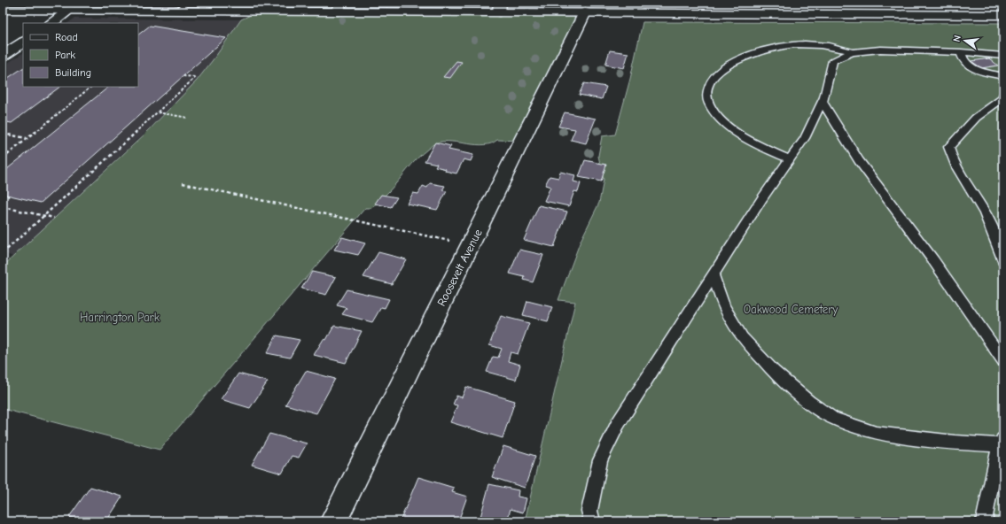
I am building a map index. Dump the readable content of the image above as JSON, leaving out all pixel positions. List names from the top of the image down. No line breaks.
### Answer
{"streets":{"street":["Roosevelt Avenue"]},"parks":["Oakwood Cemetery","Harrington Park"],"legend":["Road","Park","Building"],"north":"left"}
